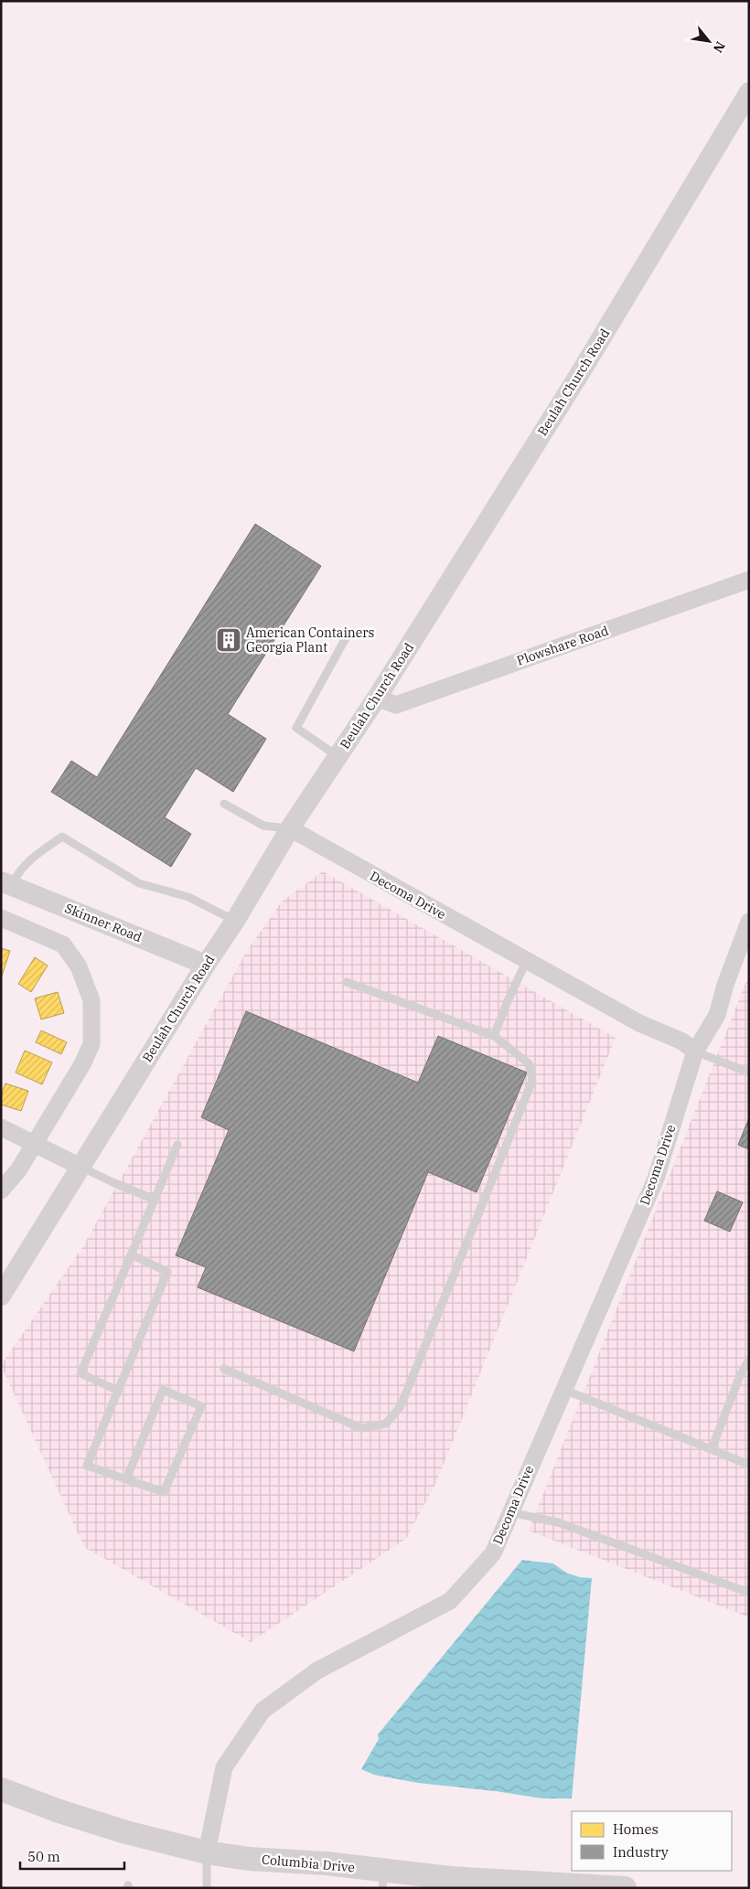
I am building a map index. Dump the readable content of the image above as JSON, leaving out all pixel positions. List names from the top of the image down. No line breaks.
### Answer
{"streets":{"main road":["Columbia Drive"],"street":["Beulah Church Road","Plowshare Road","Decoma Drive","Skinner Road"]},"crossings":[["Beulah Church Road","Plowshare Road"],["Beulah Church Road","Decoma Drive"],["Beulah Church Road","Skinner Road"],["Decoma Drive","Columbia Drive"]],"places":{"building":["American Containers Georgia Plant"]},"legend":["Homes","Industry"],"scale_bar":"50 m","north":"bottom right"}
